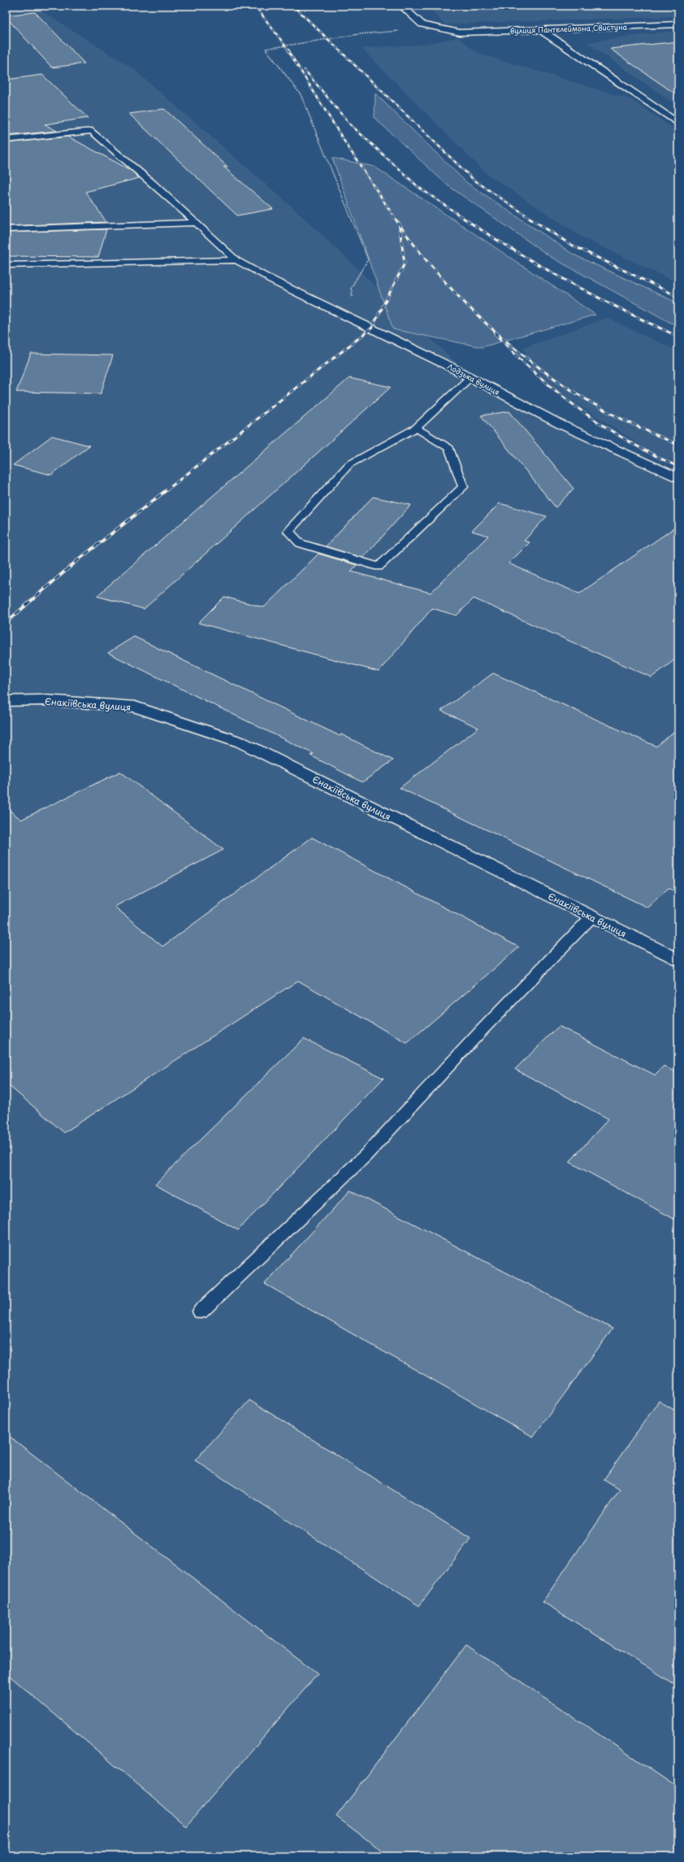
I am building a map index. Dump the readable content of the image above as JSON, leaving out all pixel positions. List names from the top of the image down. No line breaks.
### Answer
{"streets":{"street":["вулиця Пантелеймона Свистуна","Лодзька вулиця","Єнакіївська вулиця"]}}
